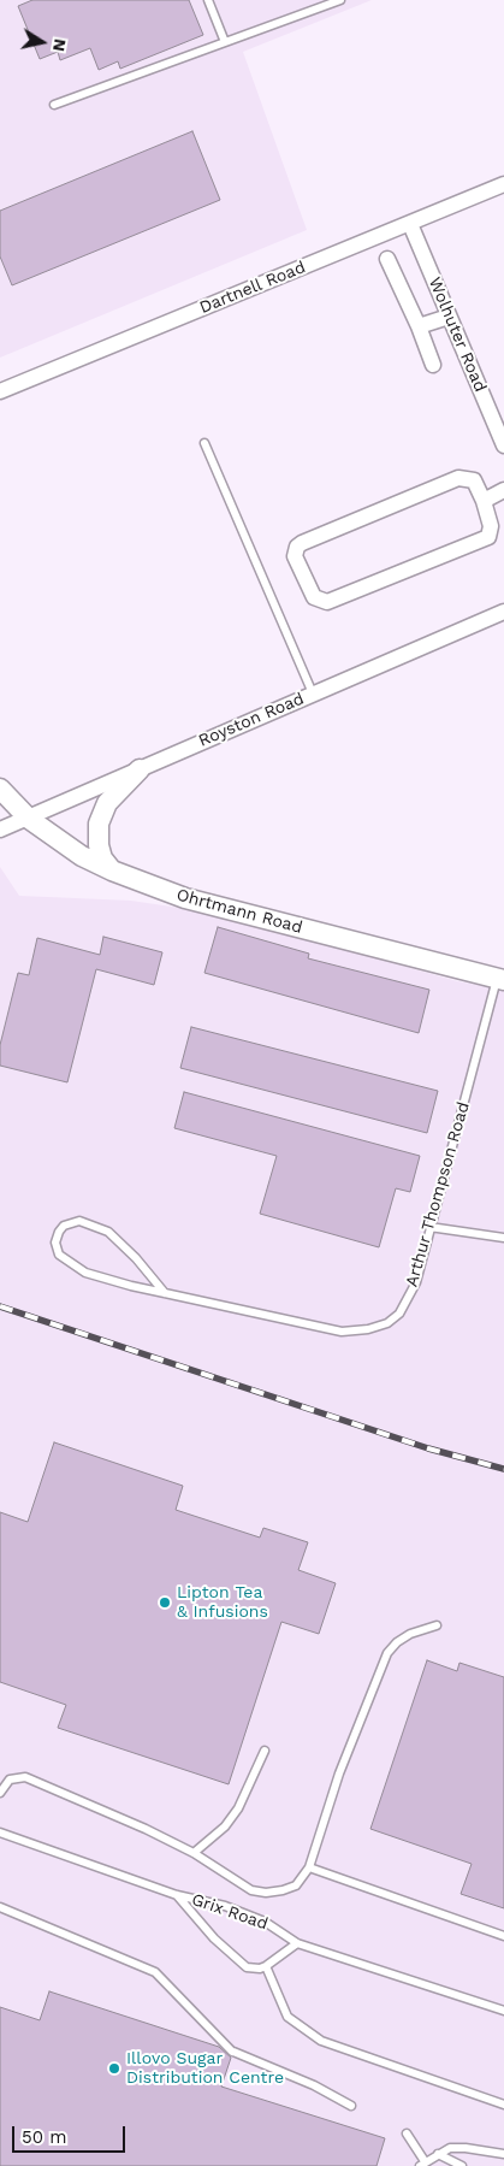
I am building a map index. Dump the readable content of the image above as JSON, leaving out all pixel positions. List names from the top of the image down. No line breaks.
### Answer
{"streets":{"main road":["Ohrtmann Road"],"street":["Dartnell Road","Wolhuter Road","Royston Road"],"lane":["Arthur Thompson Road","Grix Road"]},"crossings":[["Dartnell Road","Wolhuter Road"],["Royston Road","Ohrtmann Road"],["Ohrtmann Road","Arthur Thompson Road"]],"places":["Lipton Tea & Infusions","Illovo Sugar Distribution Centre"],"scale_bar":"50 m","north":"right"}
